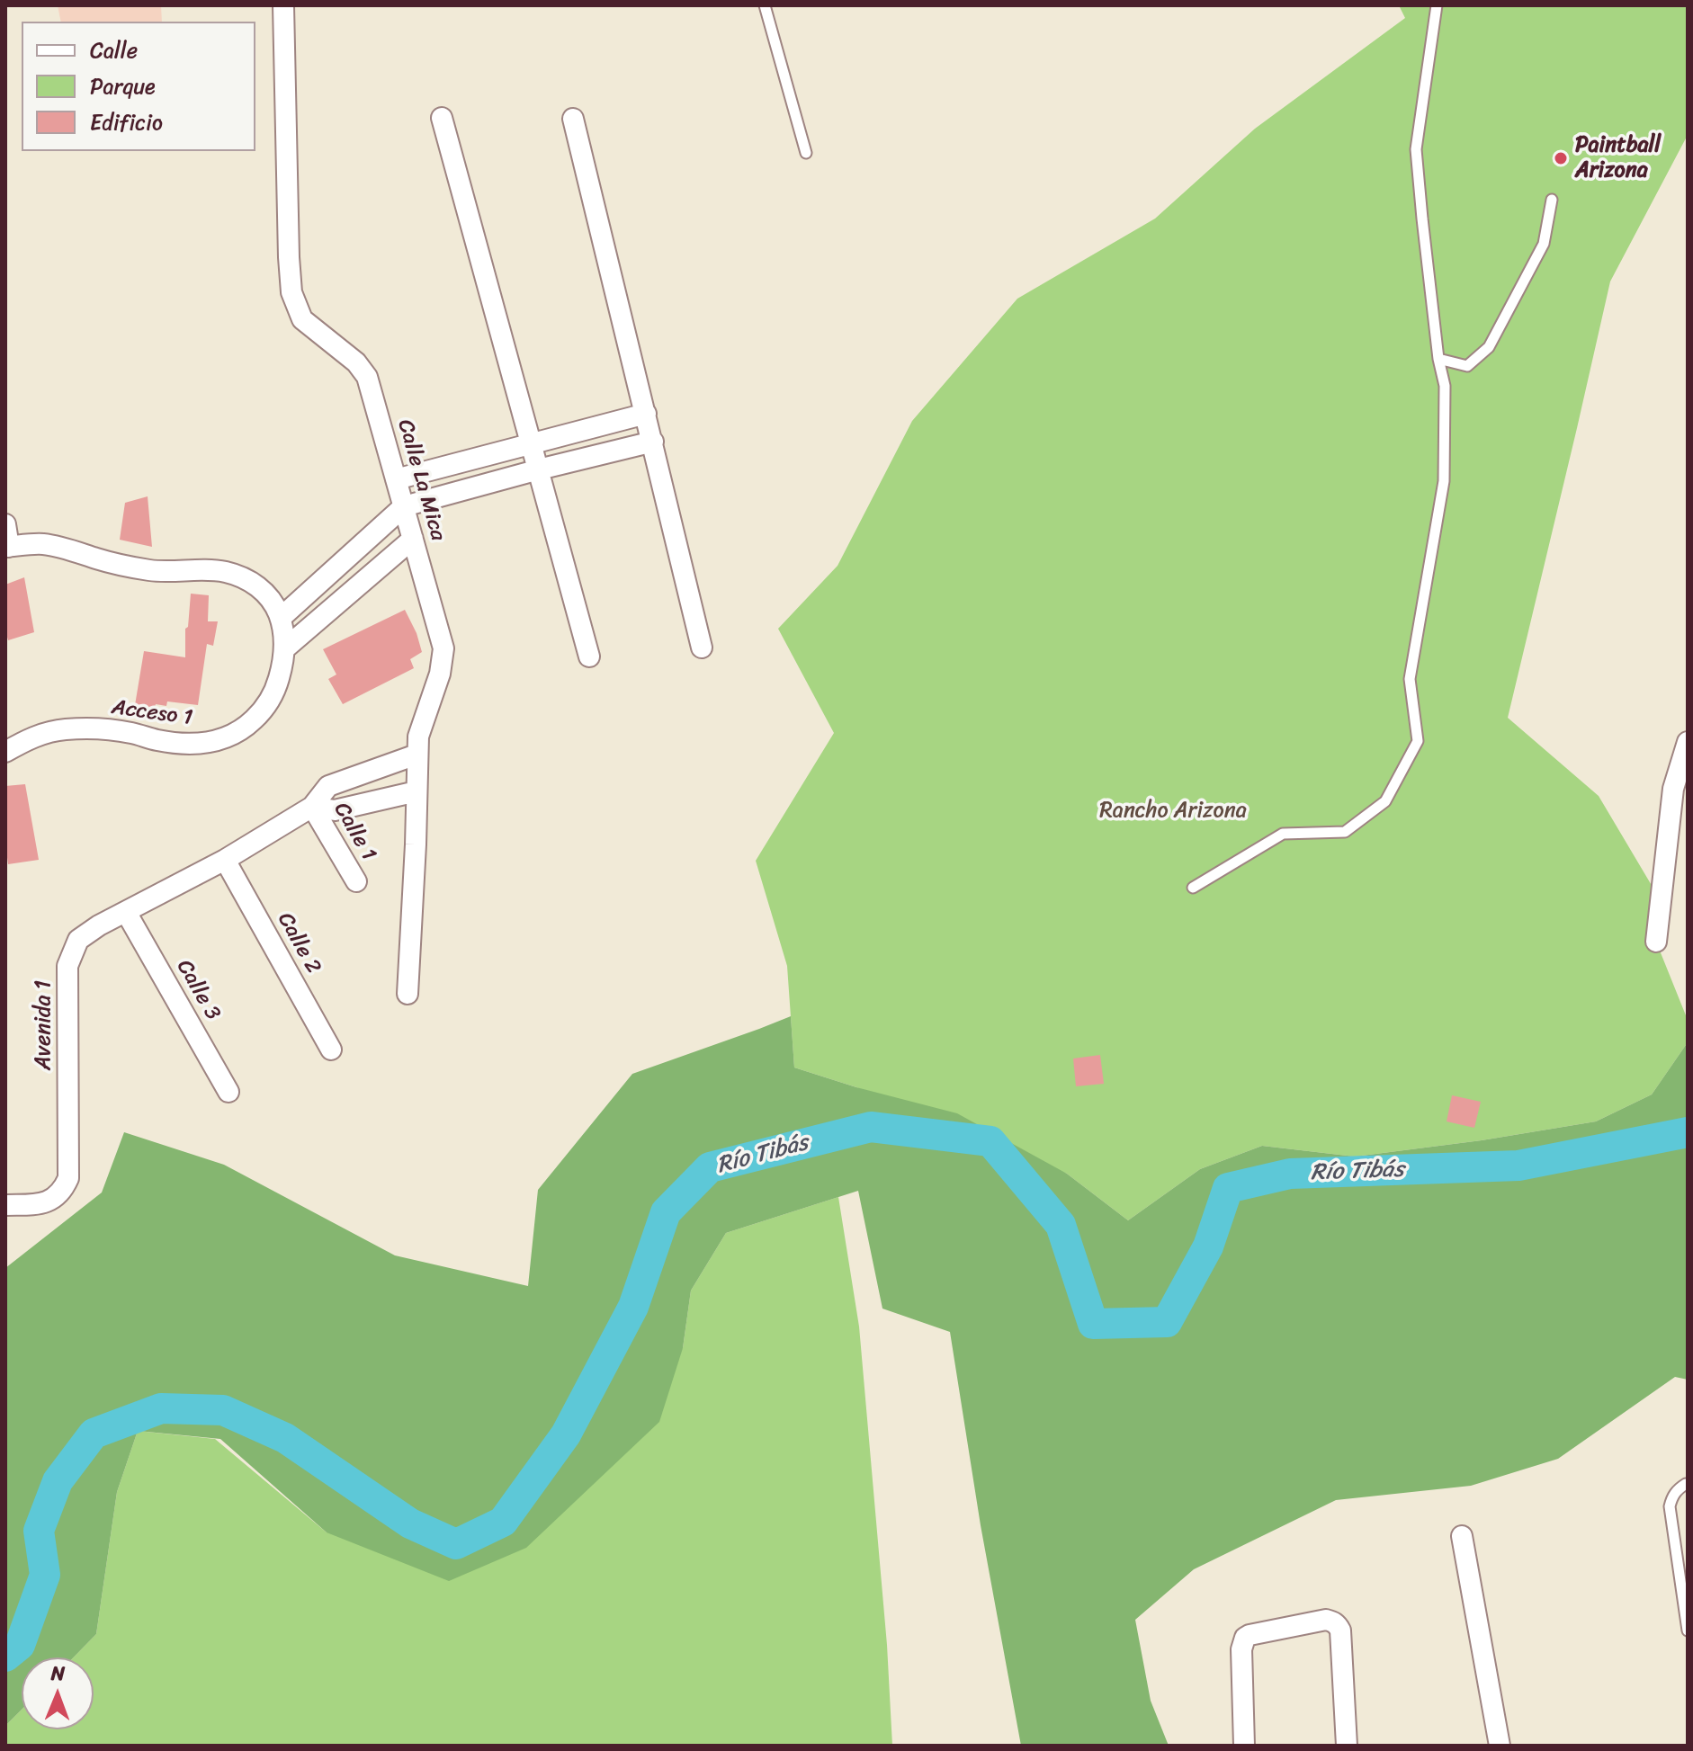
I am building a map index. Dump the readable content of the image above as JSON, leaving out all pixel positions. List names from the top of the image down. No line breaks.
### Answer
{"streets":{"street":["Calle La Mica","Acceso 1","Calle 1","Calle 2","Calle 3","Avenida 1"]},"crossings":[["Calle La Mica","Avenida 1"],["Calle 1","Avenida 1"],["Calle 2","Avenida 1"],["Calle 3","Avenida 1"]],"water":["Río Tibás"],"parks":["Rancho Arizona"],"places":["Paintball Arizona"],"legend":["Calle","Parque","Edificio"],"north":"top"}
